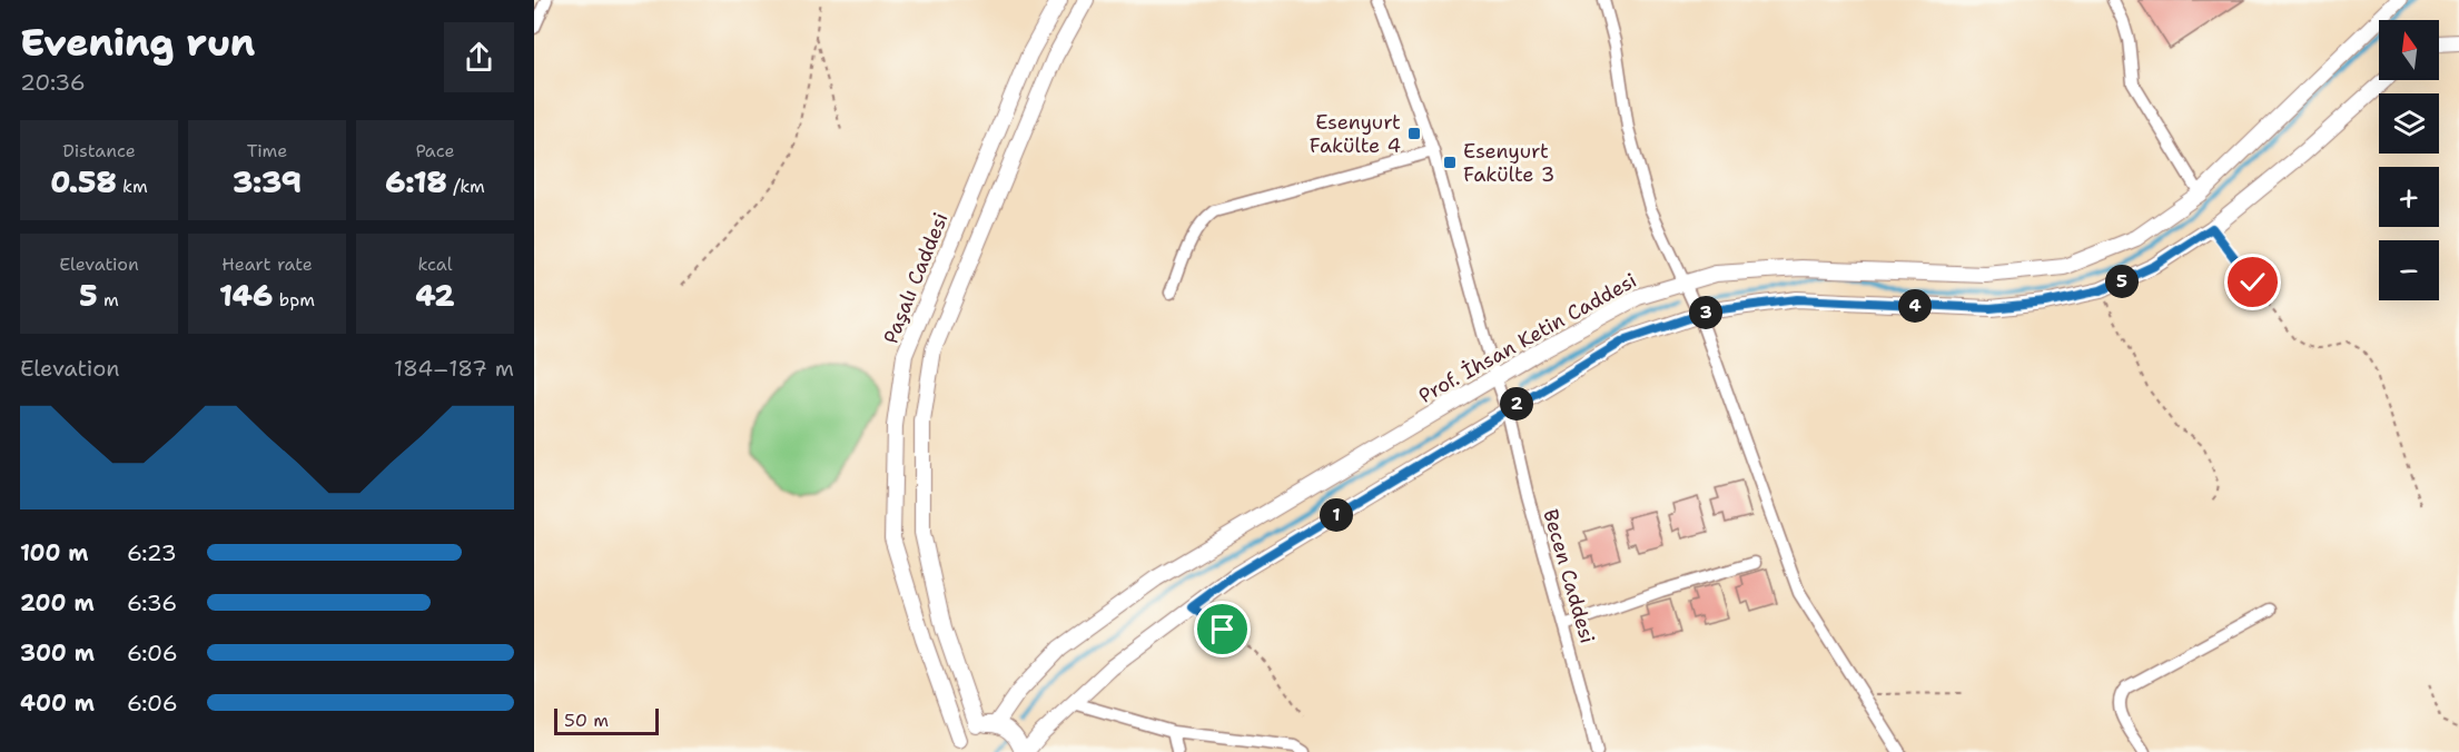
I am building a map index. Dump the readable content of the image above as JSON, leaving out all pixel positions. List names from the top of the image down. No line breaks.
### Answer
{"streets":{"street":["Paşalı Caddesi","Prof. İhsan Ketin Caddesi","Becen Caddesi"]},"crossings":[["Prof. İhsan Ketin Caddesi","Becen Caddesi"]],"places":{"transit":["Esenyurt Fakülte 4","Esenyurt Fakülte 3"]},"scale_bar":"50 m","north":"top","page":{"heading":["Evening run","20:36"],"map_buttons":["+","−"],"stats":[["Distance","0.58 km"],["Time","3:39"],["Pace","6:18 /km"],["Elevation","5 m"],["Heart rate","146 bpm"],["kcal","42"]],"pins":["5","4","3","2","1"],"chart":["Elevation","184–187 m"],"list":[{"name":"100 m","note":"6:23"},{"name":"200 m","note":"6:36"},{"name":"300 m","note":"6:06"},{"name":"400 m","note":"6:06"}],"scale":"50 m"}}
